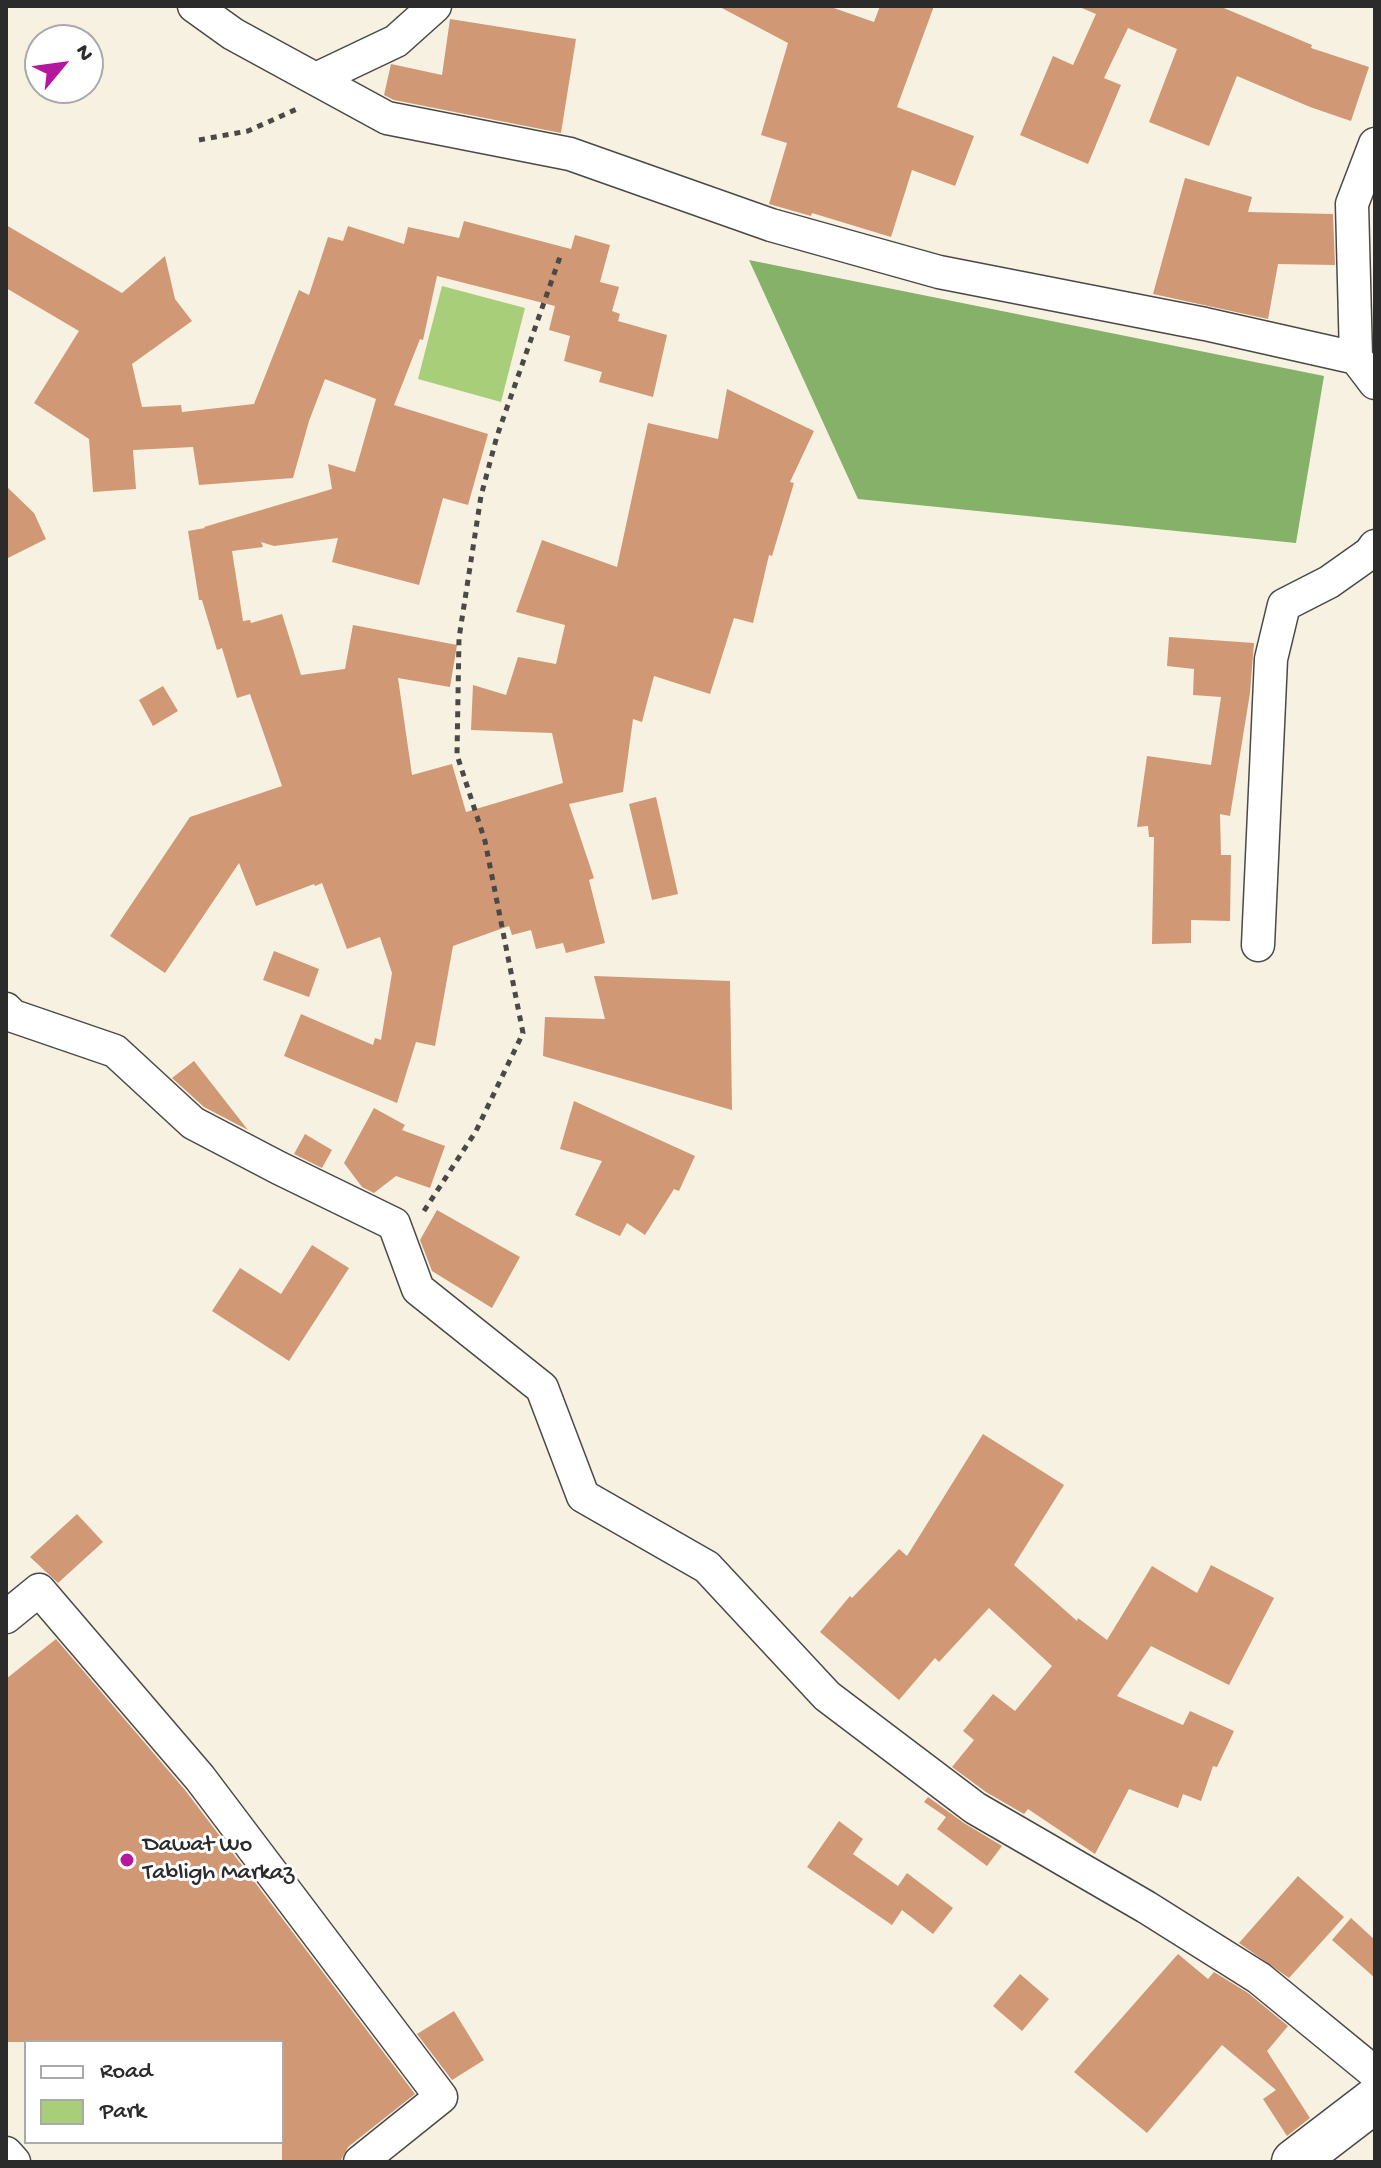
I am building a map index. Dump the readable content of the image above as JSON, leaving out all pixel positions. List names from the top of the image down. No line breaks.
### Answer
{"places":["Dawat Wo Tabligh Markaz"],"legend":["Road","Park"],"north":"top right"}
